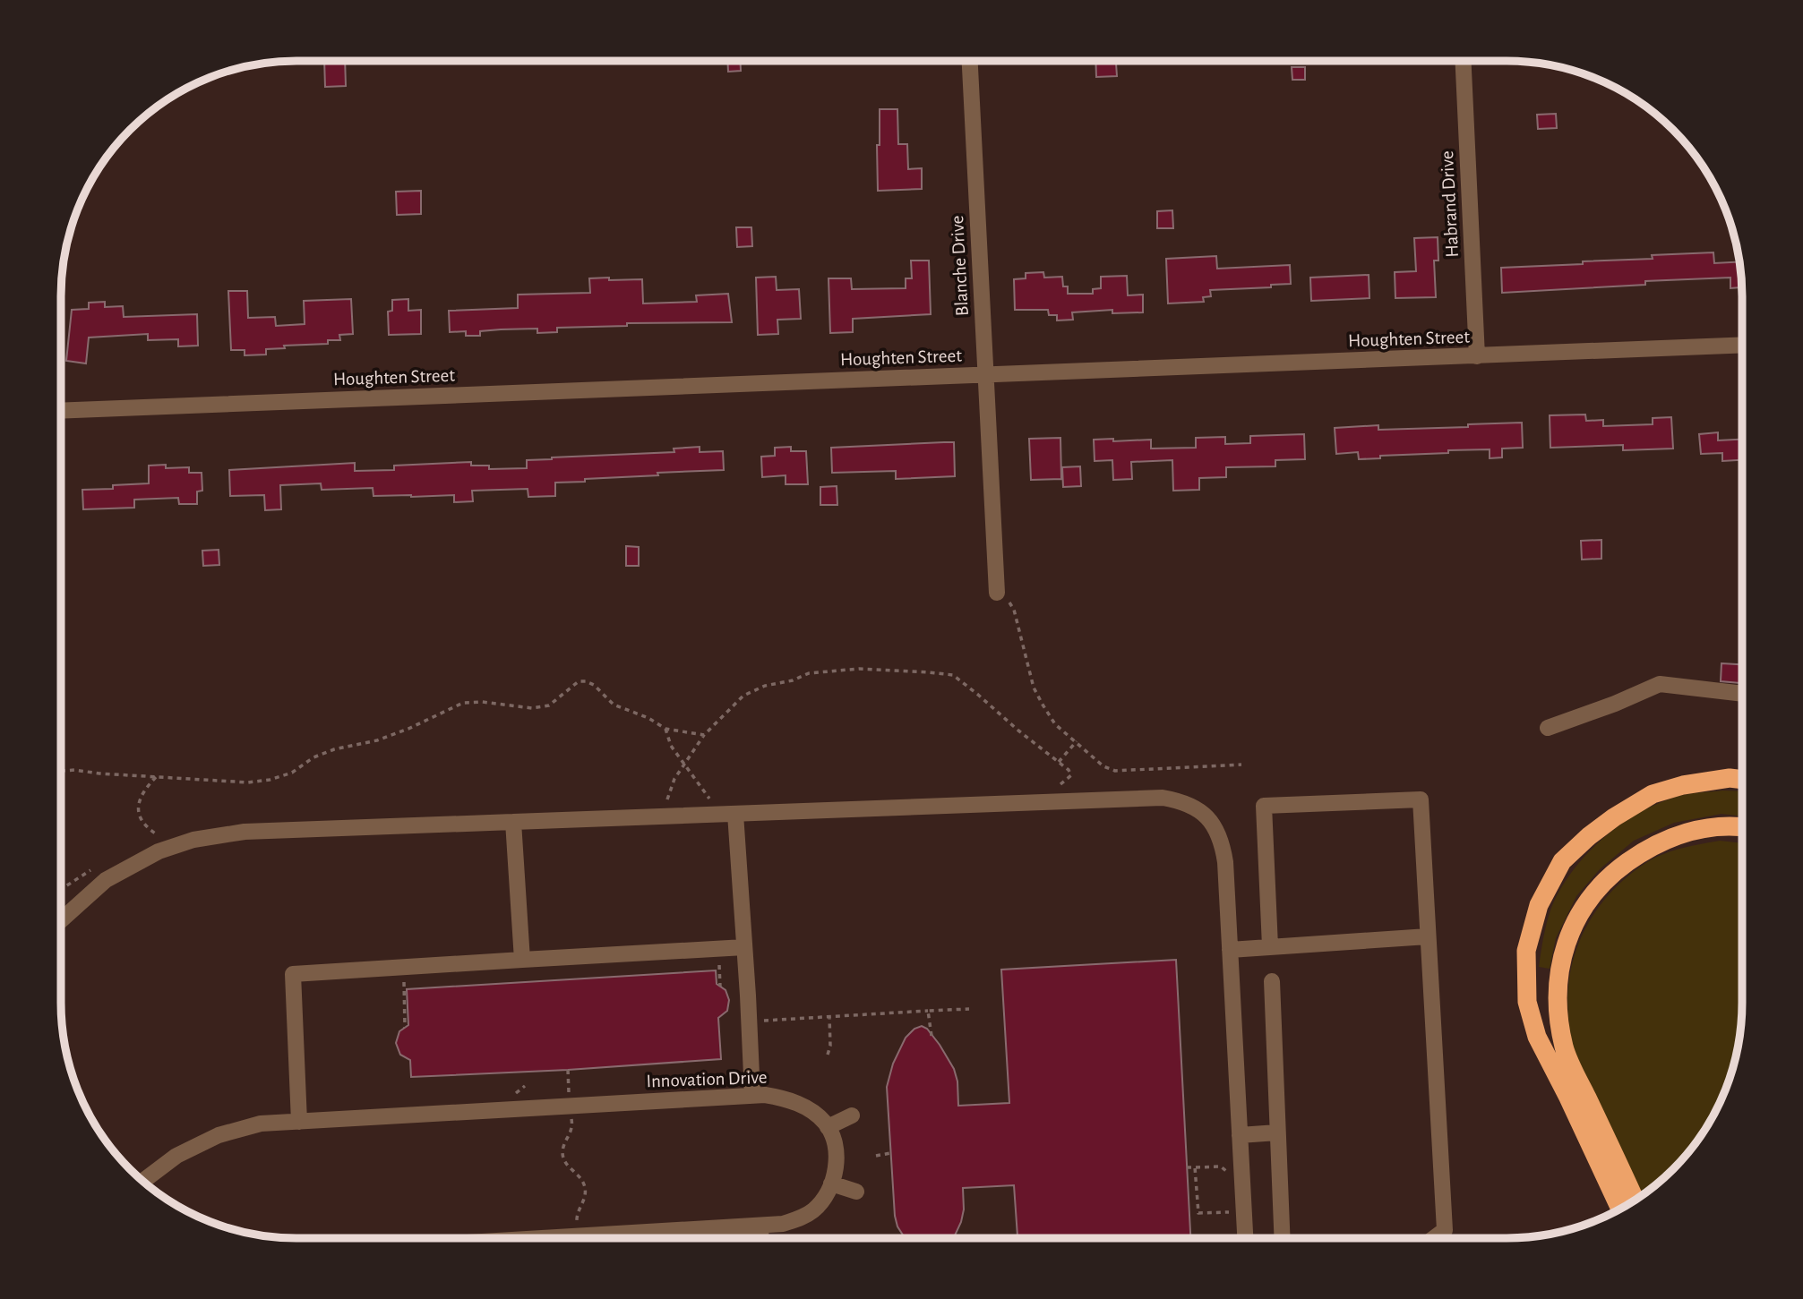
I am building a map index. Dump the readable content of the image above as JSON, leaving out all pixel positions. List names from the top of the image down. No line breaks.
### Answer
{"streets":{"street":["Habrand Drive","Blanche Drive","Houghten Street","Innovation Drive"]},"crossings":[["Habrand Drive","Houghten Street"],["Blanche Drive","Houghten Street"]]}
